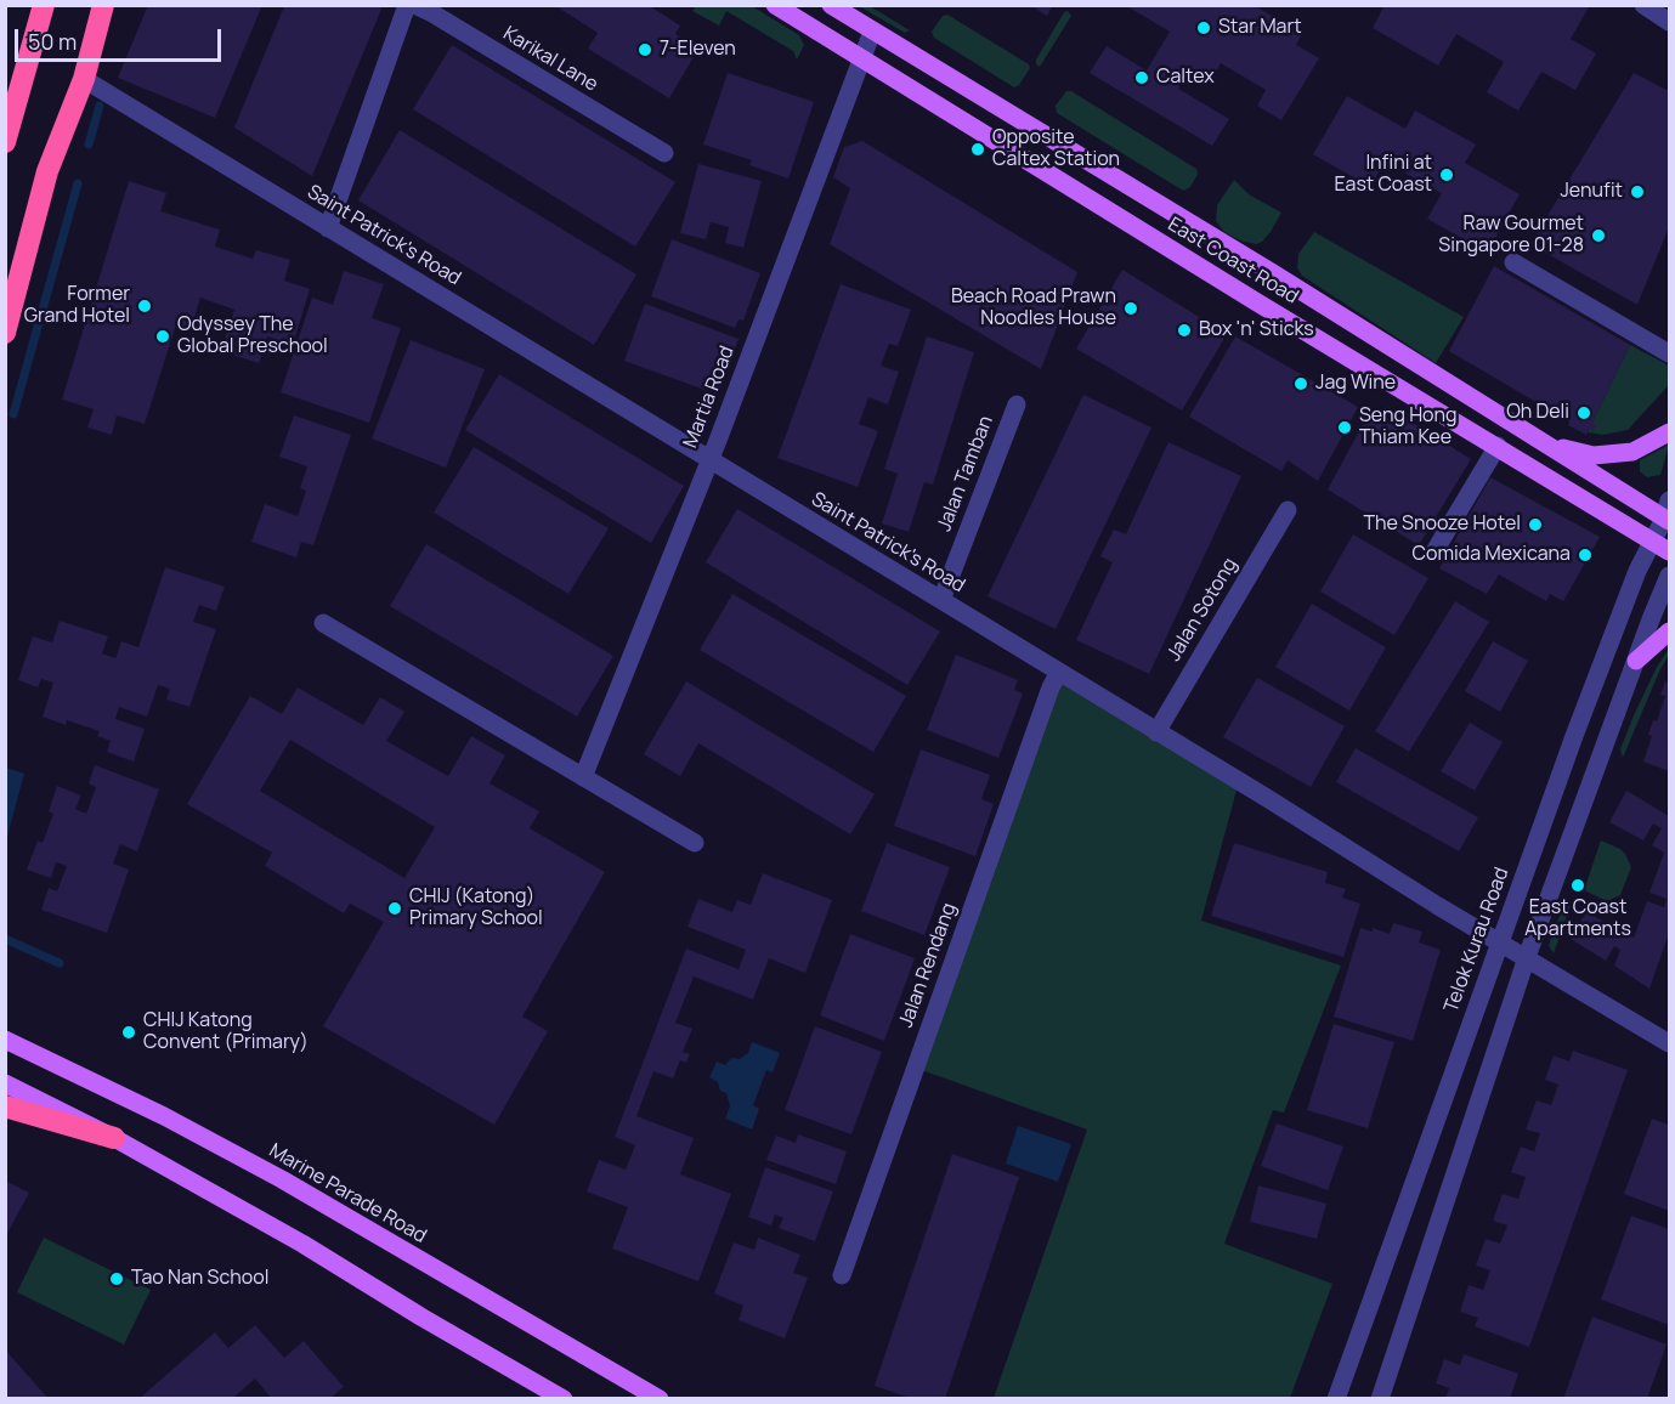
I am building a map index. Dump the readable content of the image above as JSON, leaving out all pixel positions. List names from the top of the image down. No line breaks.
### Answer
{"streets":{"main road":["East Coast Road","Marine Parade Road"],"street":["Karikal Lane","Saint Patrick's Road","Martia Road","Jalan Tamban","Jalan Sotong","Telok Kurau Road","Jalan Rendang"]},"crossings":[["Saint Patrick's Road","Martia Road"],["Saint Patrick's Road","Jalan Tamban"],["Saint Patrick's Road","Jalan Sotong"],["Saint Patrick's Road","Telok Kurau Road"],["Saint Patrick's Road","Jalan Rendang"],["East Coast Road","Martia Road"],["East Coast Road","Telok Kurau Road"]],"places":["Star Mart","7-Eleven","Caltex","Opposite Caltex Station","Infini at East Coast","Jenufit","Raw Gourmet Singapore 01-28","Former Grand Hotel","Beach Road Prawn Noodles House","Box 'n' Sticks","Odyssey The Global Preschool","Jag Wine","Oh Deli","Seng Hong Thiam Kee","The Snooze Hotel","Comida Mexicana","East Coast Apartments","CHIJ (Katong) Primary School","CHIJ Katong Convent (Primary)","Tao Nan School"],"scale_bar":"50 m"}
